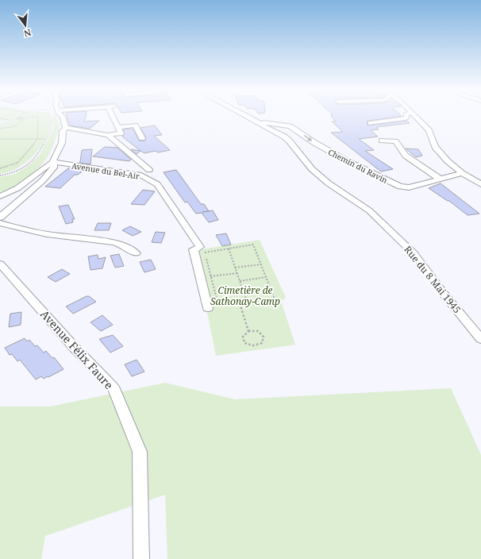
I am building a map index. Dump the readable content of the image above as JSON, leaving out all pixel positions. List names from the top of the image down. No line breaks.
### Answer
{"streets":{"street":["Chemin du Ravin","Avenue du Bel-Air","Rue du 8 Mai 1945","Avenue Félix Faure"]},"crossings":[["Chemin du Ravin","Rue du 8 Mai 1945"]],"parks":["Cimetière de Sathonay-Camp"],"north":"bottom"}
